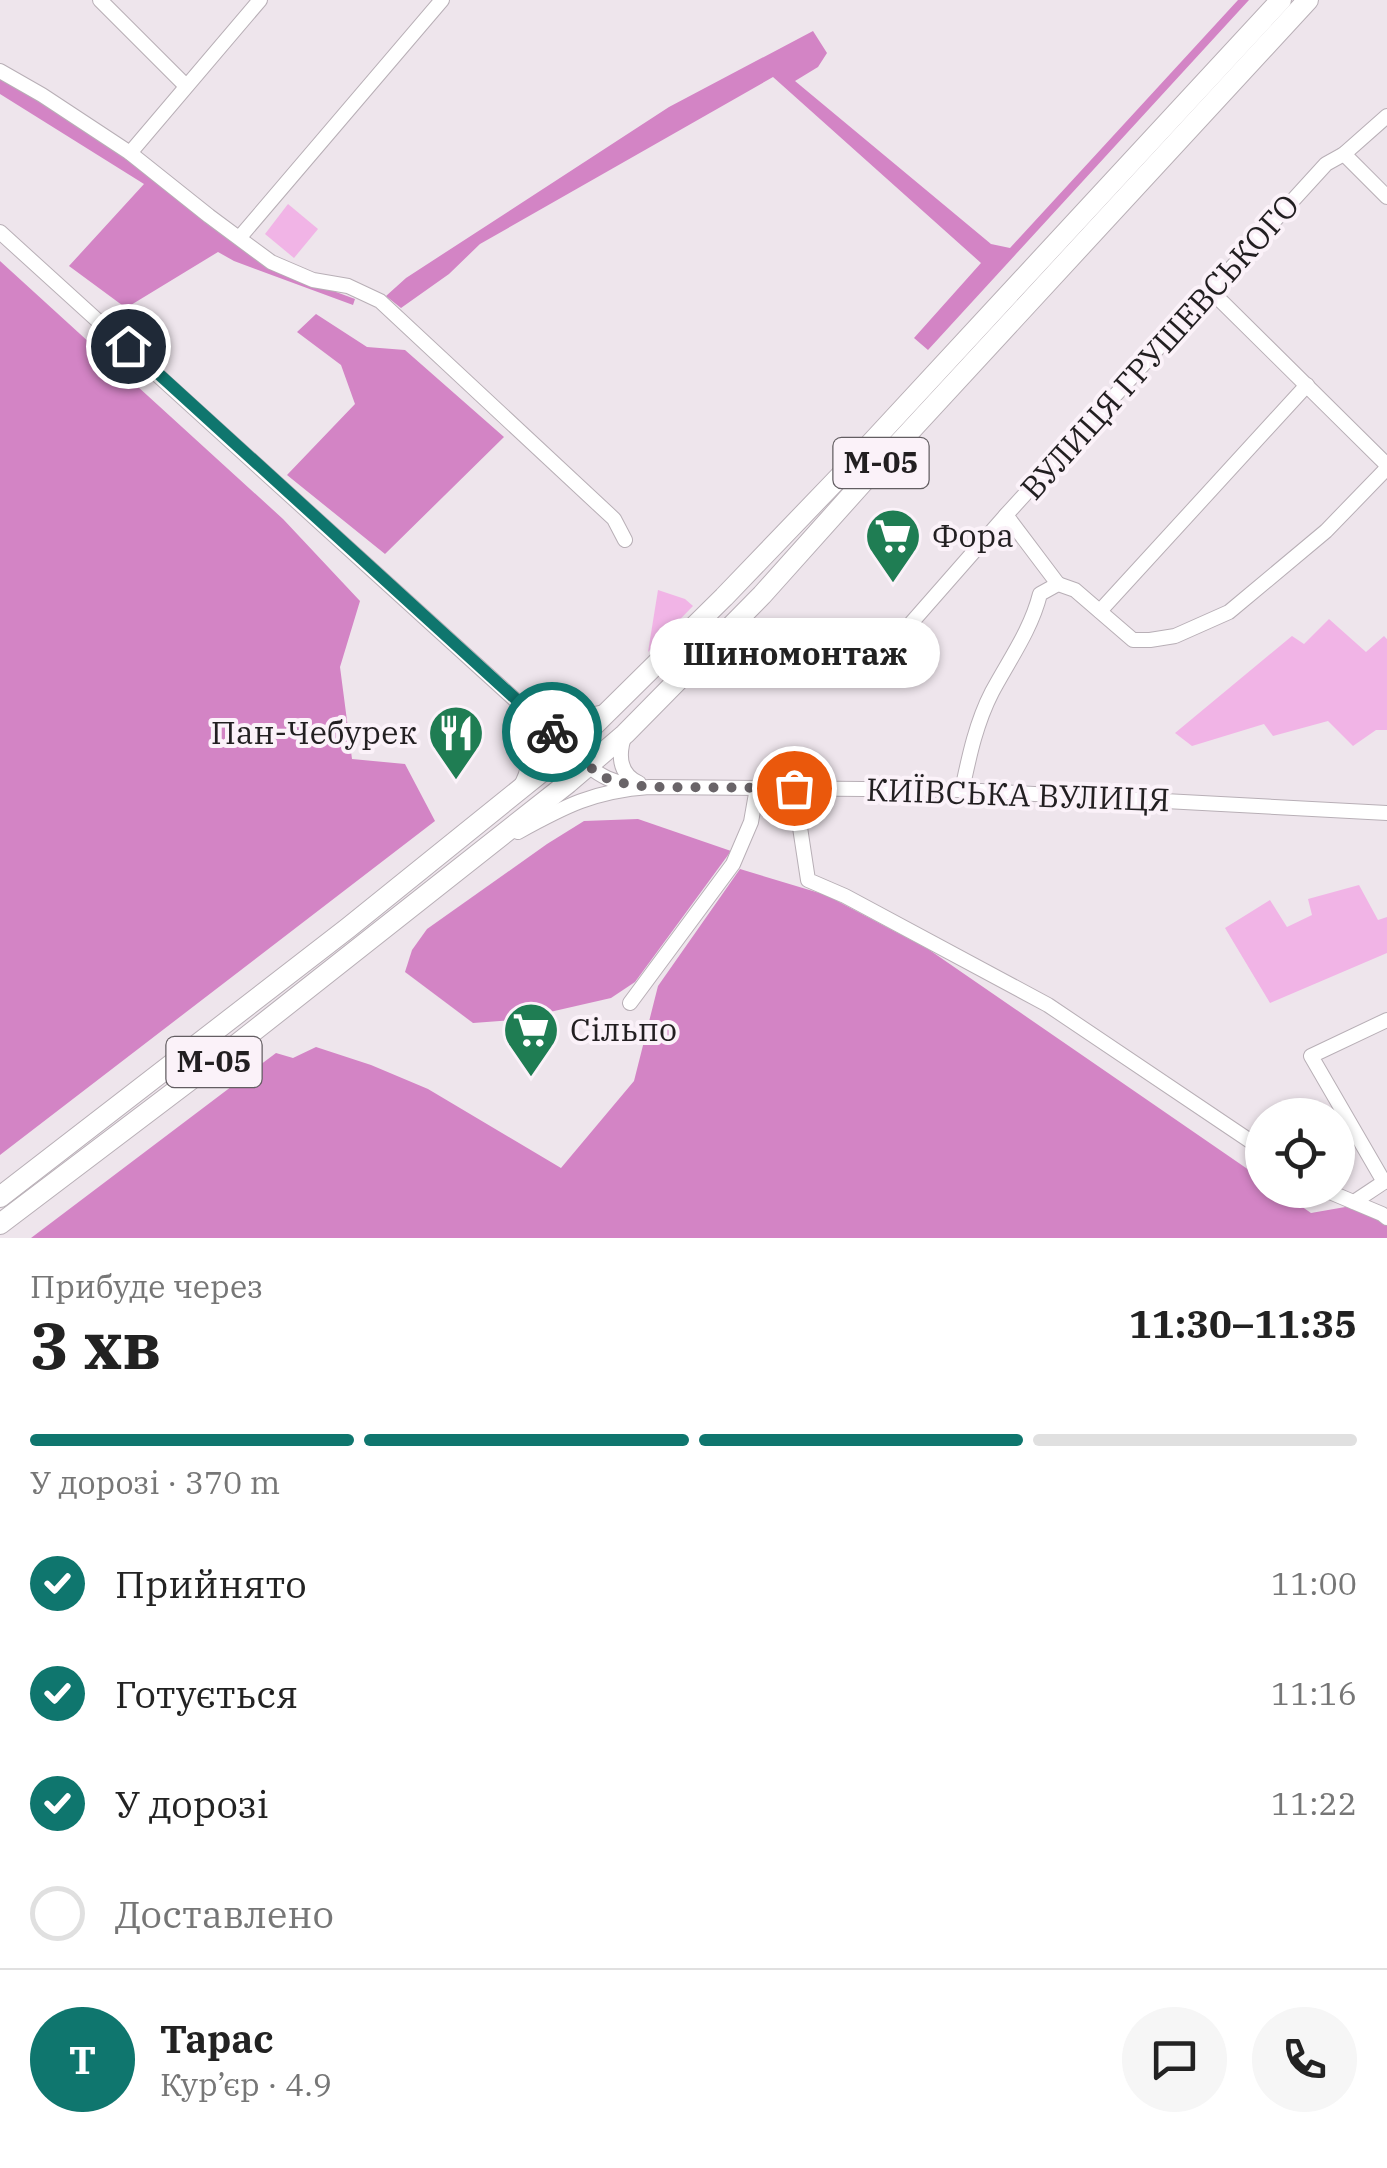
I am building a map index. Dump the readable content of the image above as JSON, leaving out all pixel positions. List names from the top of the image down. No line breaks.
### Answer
{"streets":{"highway":["М-05"],"street":["ВУЛИЦЯ ГРУШЕВСЬКОГО","КИЇВСЬКА ВУЛИЦЯ"]},"places":{"supermarket":["Фора","Сільпо"],"restaurant":["Пан-Чебурек"],"other":["Шиномонтаж"]},"page":{"bubble":"Шиномонтаж","heading":["3 хв","Прибуде через","11:30–11:35"],"panel":["Тарас","Кур’єр · 4.9"],"bar":"У дорозі · 370 m","list":[["Прийнято","11:00"],["Готується","11:16"],["У дорозі","11:22"],"Доставлено"],"round":"Т"}}
